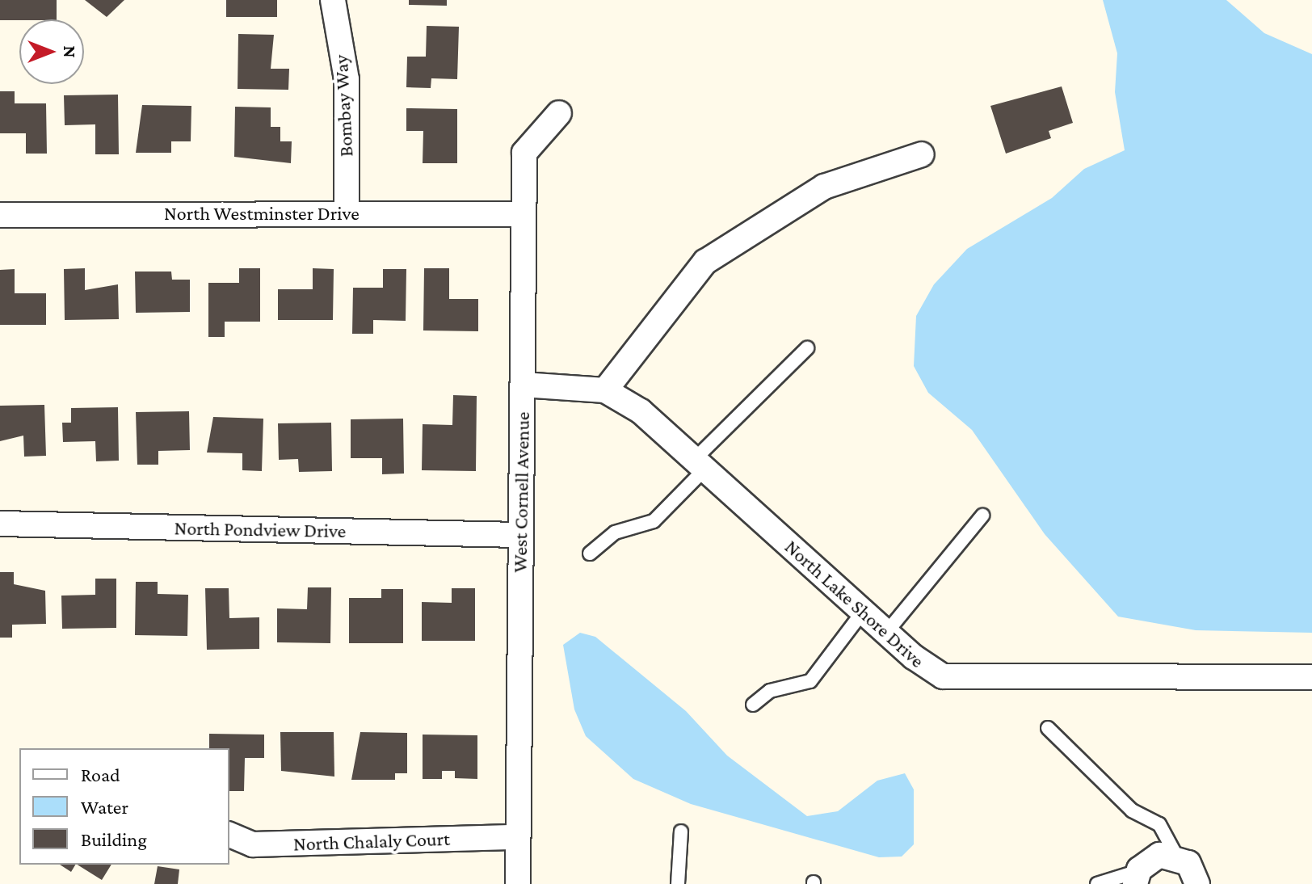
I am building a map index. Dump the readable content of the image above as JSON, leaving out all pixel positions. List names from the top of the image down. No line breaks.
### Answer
{"streets":{"street":["Bombay Way","North Westminster Drive","West Cornell Avenue","North Pondview Drive","North Lake Shore Drive","North Chalaly Court"]},"crossings":[["Bombay Way","North Westminster Drive"],["North Westminster Drive","West Cornell Avenue"],["West Cornell Avenue","North Pondview Drive"],["West Cornell Avenue","North Lake Shore Drive"],["West Cornell Avenue","North Chalaly Court"]],"legend":["Road","Water","Building"],"north":"right"}
